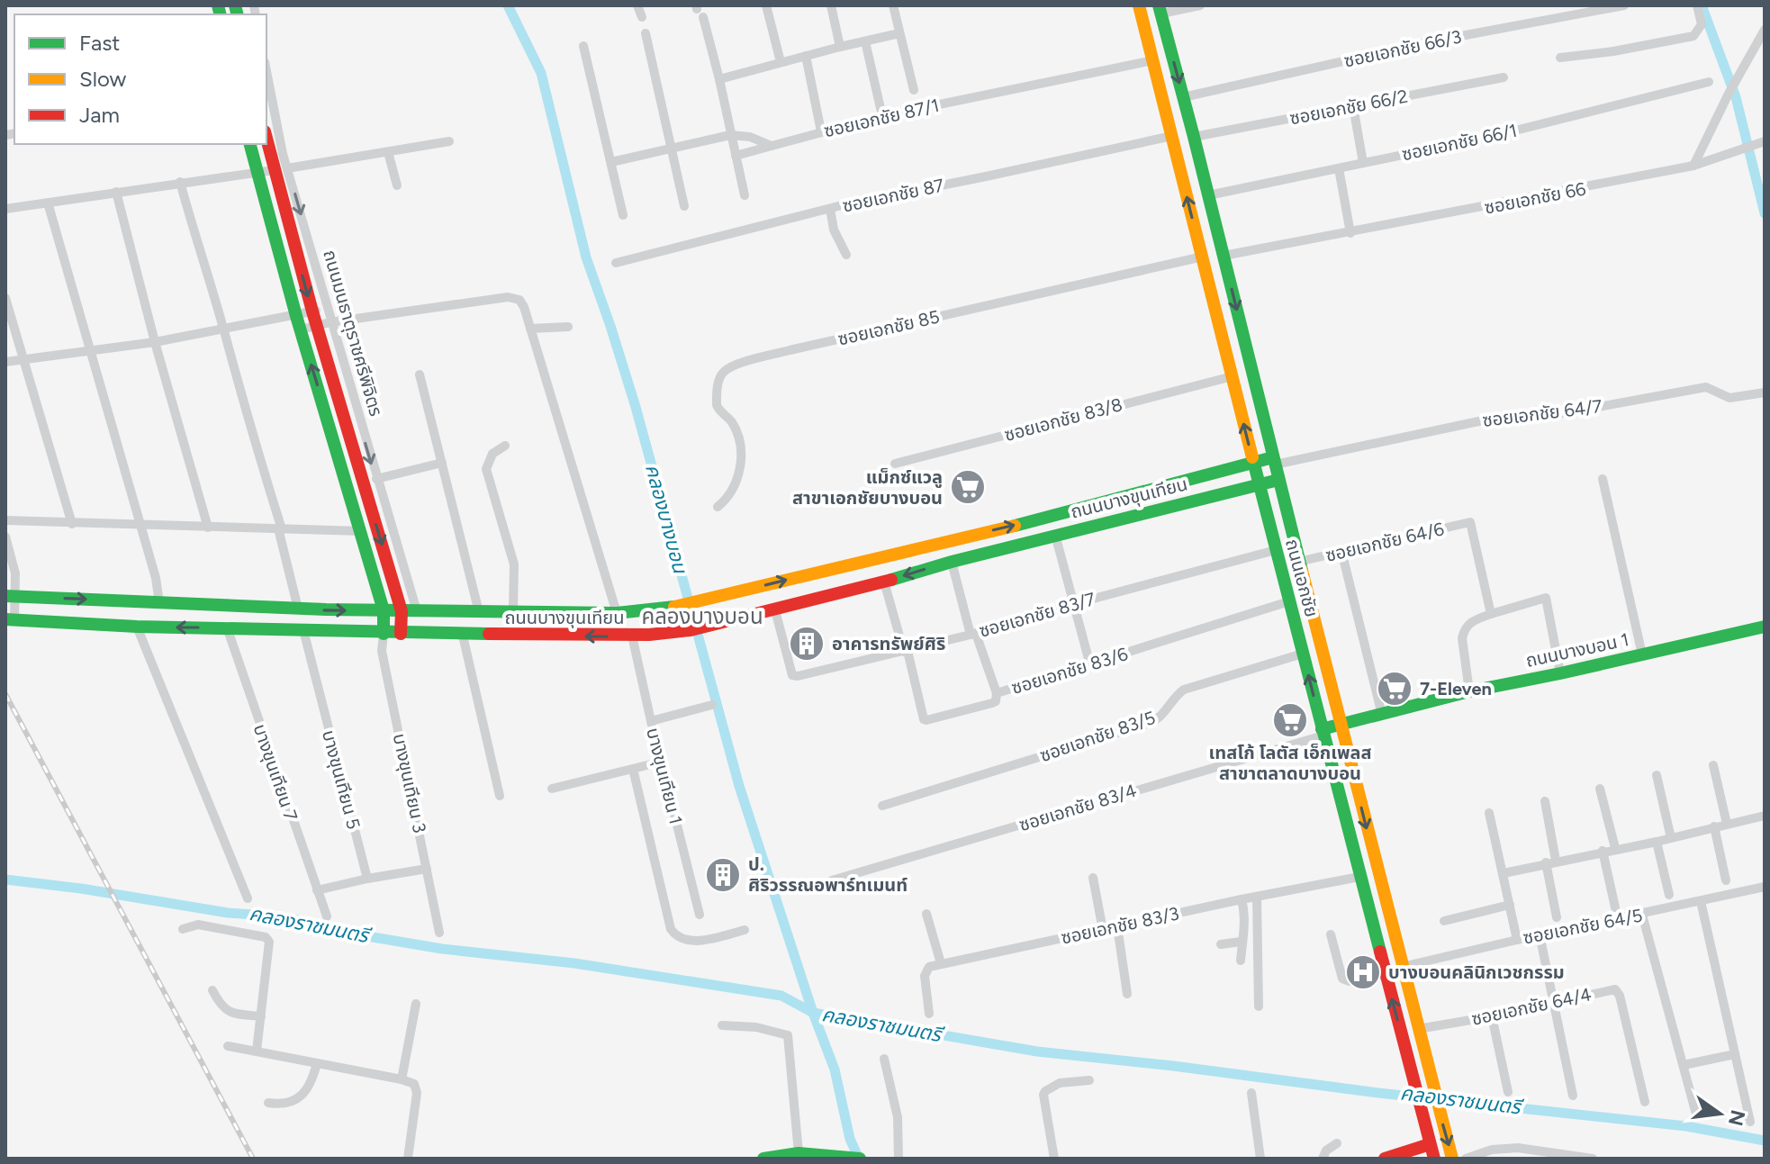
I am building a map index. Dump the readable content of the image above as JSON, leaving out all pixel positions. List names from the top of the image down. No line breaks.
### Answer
{"streets":{"main road":["ถนนมนธาตุราชศรีพิจิตร","ถนนบางขุนเทียน","ถนนเอกชัย","ถนนบางบอน 1"],"street":["ซอยเอกชัย 66/3","ซอยเอกชัย 66/2","ซอยเอกชัย 87/1","ซอยเอกชัย 66/1","ซอยเอกชัย 87","ซอยเอกชัย 66","ซอยเอกชัย 85","ซอยเอกชัย 64/7","ซอยเอกชัย 83/8","ซอยเอกชัย 64/6","ซอยเอกชัย 83/7","ซอยเอกชัย 83/6","ซอยเอกชัย 83/5","บางขุนเทียน 7","บางขุนเทียน 1","บางขุนเทียน 5","บางขุนเทียน 3","ซอยเอกชัย 83/4","ซอยเอกชัย 83/3","ซอยเอกชัย 64/5","ซอยเอกชัย 64/4"]},"crossings":[["ซอยเอกชัย 66/3","ถนนเอกชัย"],["ซอยเอกชัย 66/2","ถนนเอกชัย"],["ซอยเอกชัย 87/1","ถนนเอกชัย"],["ซอยเอกชัย 66/1","ถนนเอกชัย"],["ซอยเอกชัย 87","ถนนเอกชัย"],["ซอยเอกชัย 66","ถนนเอกชัย"],["ซอยเอกชัย 85","ถนนเอกชัย"],["ถนนมนธาตุราชศรีพิจิตร","ถนนบางขุนเทียน"],["ซอยเอกชัย 64/7","ถนนบางขุนเทียน"],["ซอยเอกชัย 64/7","ถนนเอกชัย"],["ซอยเอกชัย 83/8","ถนนเอกชัย"],["ถนนบางขุนเทียน","ถนนเอกชัย"],["ถนนบางขุนเทียน","ซอยเอกชัย 83/7"],["ถนนบางขุนเทียน","บางขุนเทียน 7"],["ถนนบางขุนเทียน","บางขุนเทียน 1"],["ถนนบางขุนเทียน","บางขุนเทียน 5"],["ถนนบางขุนเทียน","บางขุนเทียน 3"],["ซอยเอกชัย 64/6","ถนนเอกชัย"],["ถนนเอกชัย","ซอยเอกชัย 83/7"],["ถนนเอกชัย","ถนนบางบอน 1"],["ถนนเอกชัย","ซอยเอกชัย 83/6"],["ถนนเอกชัย","ซอยเอกชัย 83/5"],["ถนนเอกชัย","ซอยเอกชัย 83/4"],["ถนนเอกชัย","ซอยเอกชัย 83/3"],["ถนนเอกชัย","ซอยเอกชัย 64/5"],["ถนนเอกชัย","ซอยเอกชัย 64/4"],["ซอยเอกชัย 83/7","ซอยเอกชัย 83/6"],["ถนนบางบอน 1","ซอยเอกชัย 83/4"]],"districts":["คลองบางบอน"],"water":["คลองบางบอน","คลองราชมนตรี"],"places":{"supermarket":["แม็กซ์แวลู สาขาเอกชัยบางบอน","7-Eleven","เทสโก้ โลตัส เอ็กเพลส สาขาตลาดบางบอน"],"building":["อาคารทรัพย์ศิริ","ป. ศิริวรรณอพาร์ทเมนท์"],"hospital":["บางบอนคลินิกเวชกรรม"]},"legend":["Fast","Slow","Jam"],"north":"right"}
